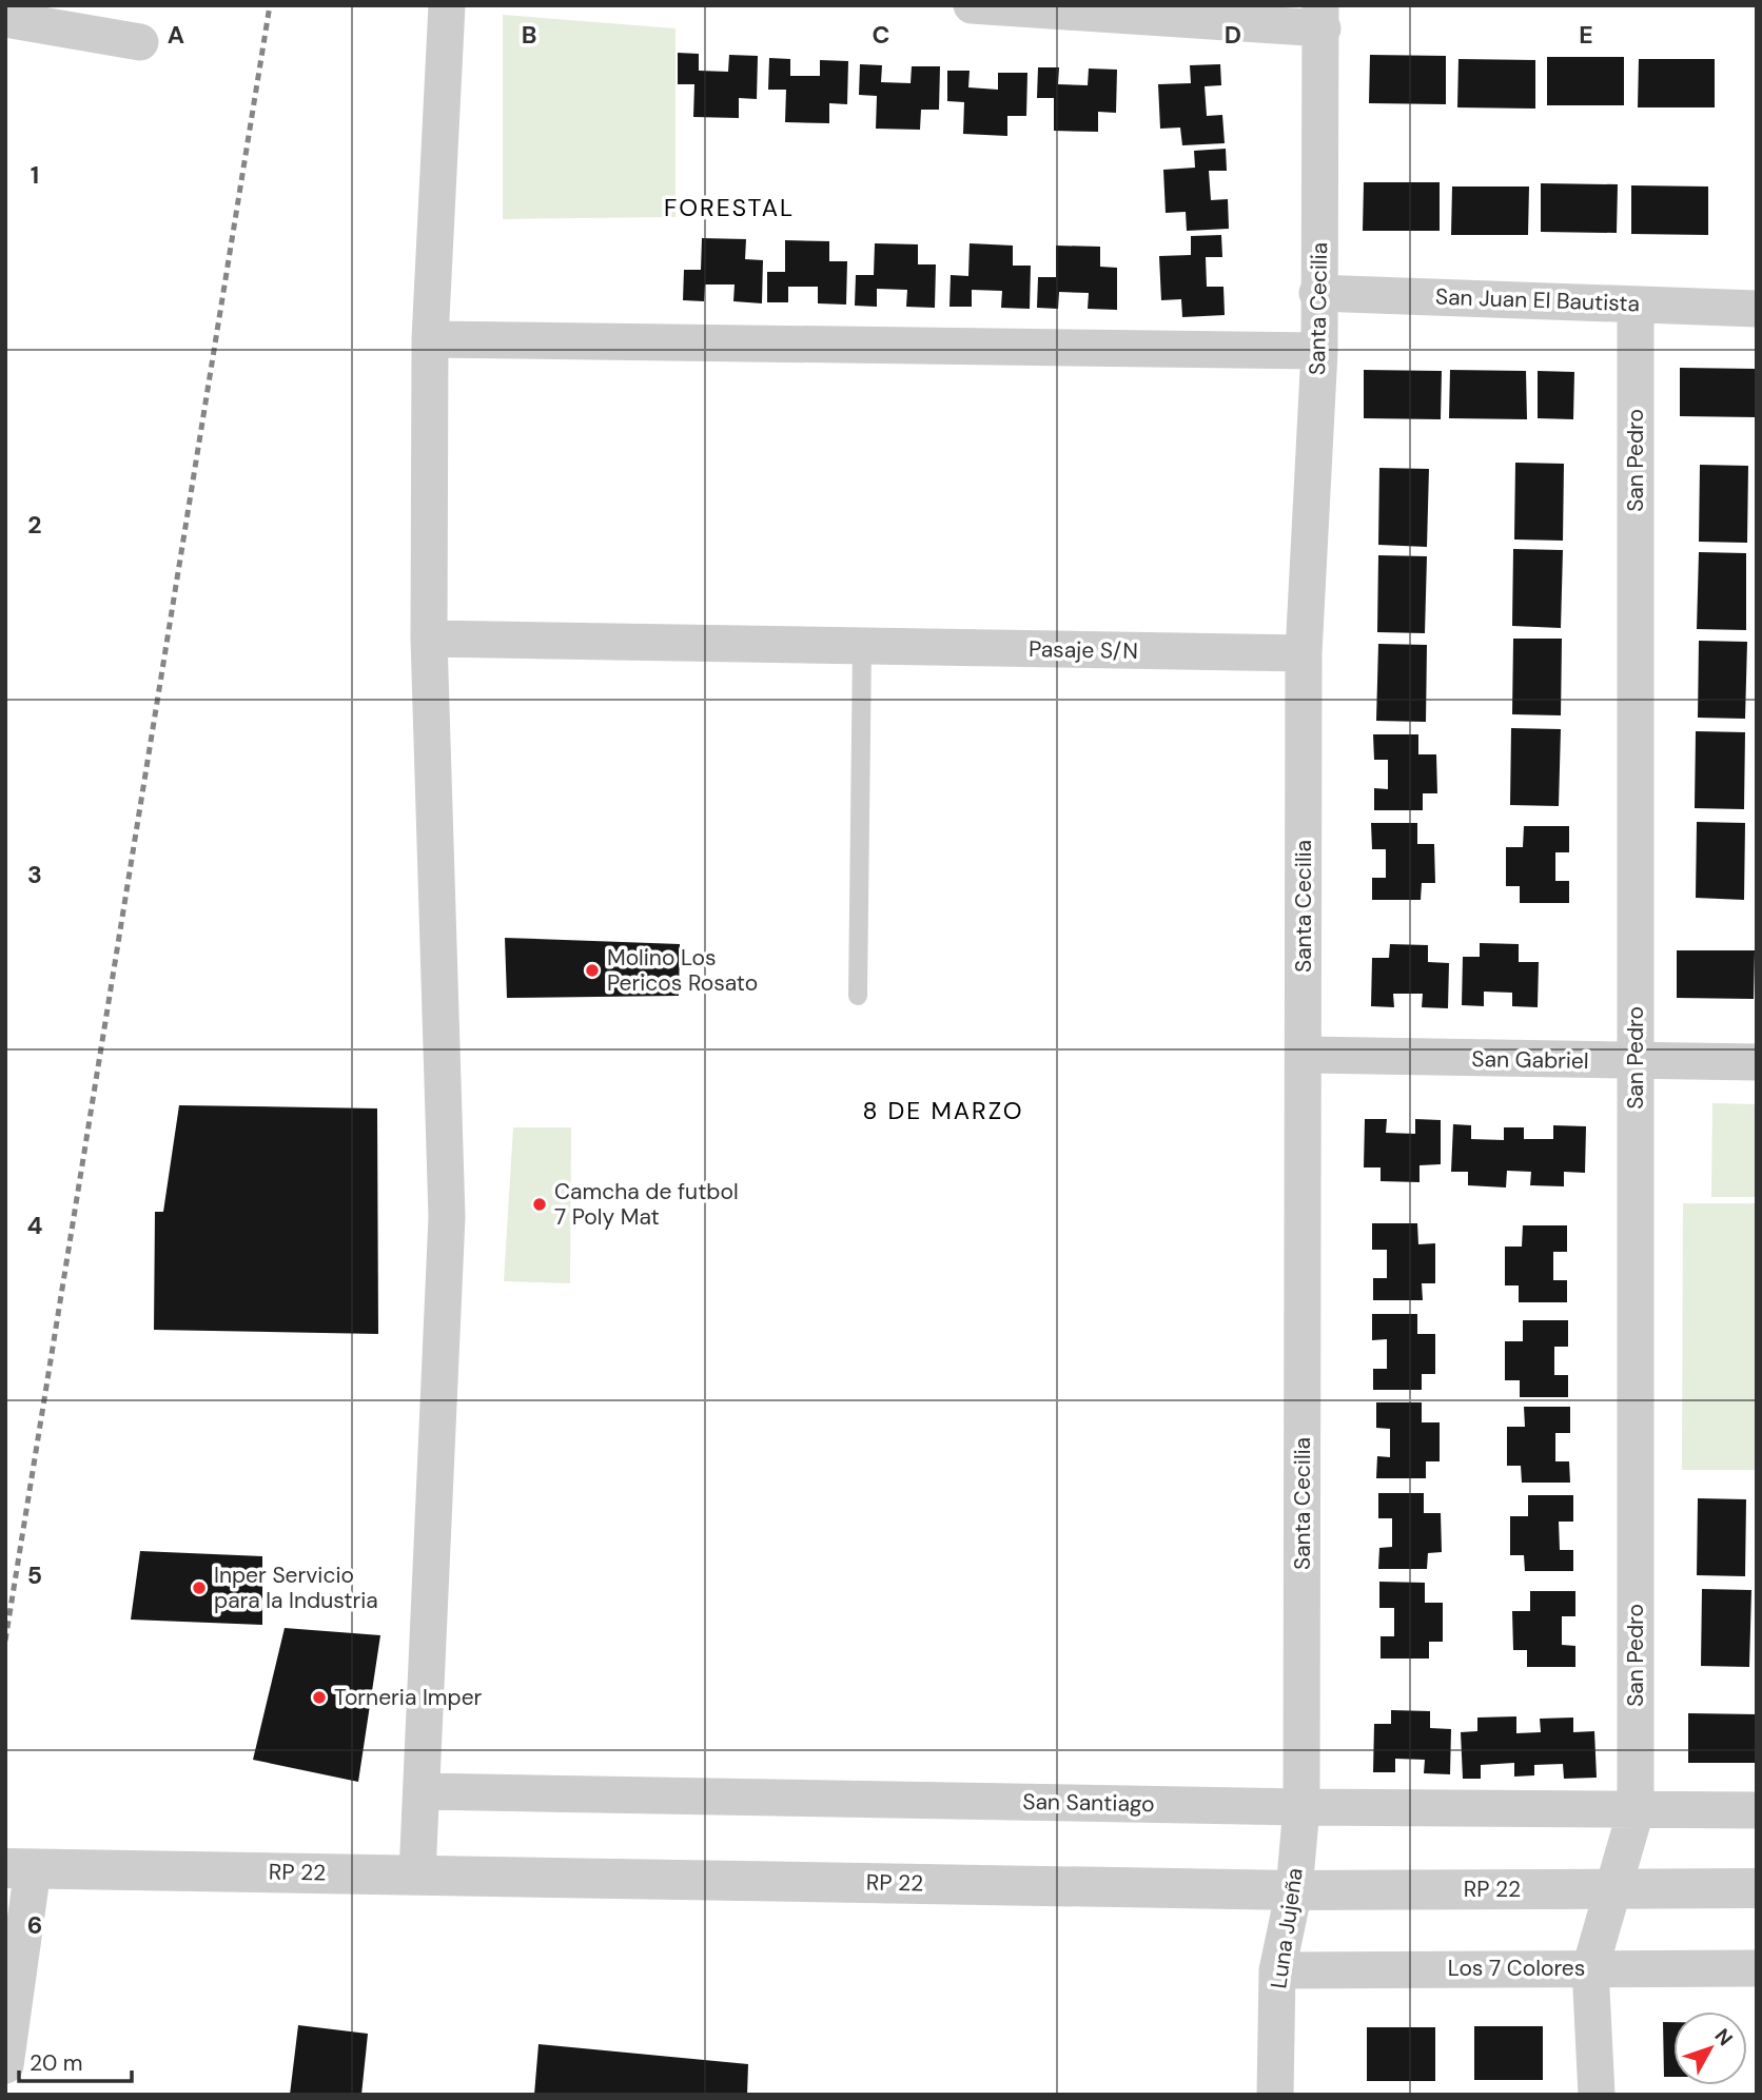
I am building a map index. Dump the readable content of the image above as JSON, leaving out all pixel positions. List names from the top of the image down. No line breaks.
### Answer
{"streets":{"street":["San Juan El Bautista","Santa Cecilia","San Pedro","Pasaje S/N","San Gabriel","San Santiago","RP 22","Luna Jujeña","Los 7 Colores"]},"crossings":[["San Juan El Bautista","Santa Cecilia"],["San Juan El Bautista","San Pedro"],["Santa Cecilia","Pasaje S/N"],["Santa Cecilia","San Gabriel"],["Santa Cecilia","San Santiago"],["Santa Cecilia","Luna Jujeña"],["San Pedro","San Gabriel"],["San Pedro","San Santiago"],["San Pedro","RP 22"],["San Pedro","Los 7 Colores"],["San Santiago","Luna Jujeña"],["RP 22","Luna Jujeña"],["Luna Jujeña","Los 7 Colores"]],"districts":["FORESTAL","8 DE MARZO"],"places":["Molino Los Pericos Rosato","Camcha de futbol 7 Poly Mat","Inper Servicio para la Industria","Torneria Imper"],"scale_bar":"20 m","north":"top right","grid":{"columns":["A","B","C","D","E"],"rows":["1","2","3","4","5","6"]}}
